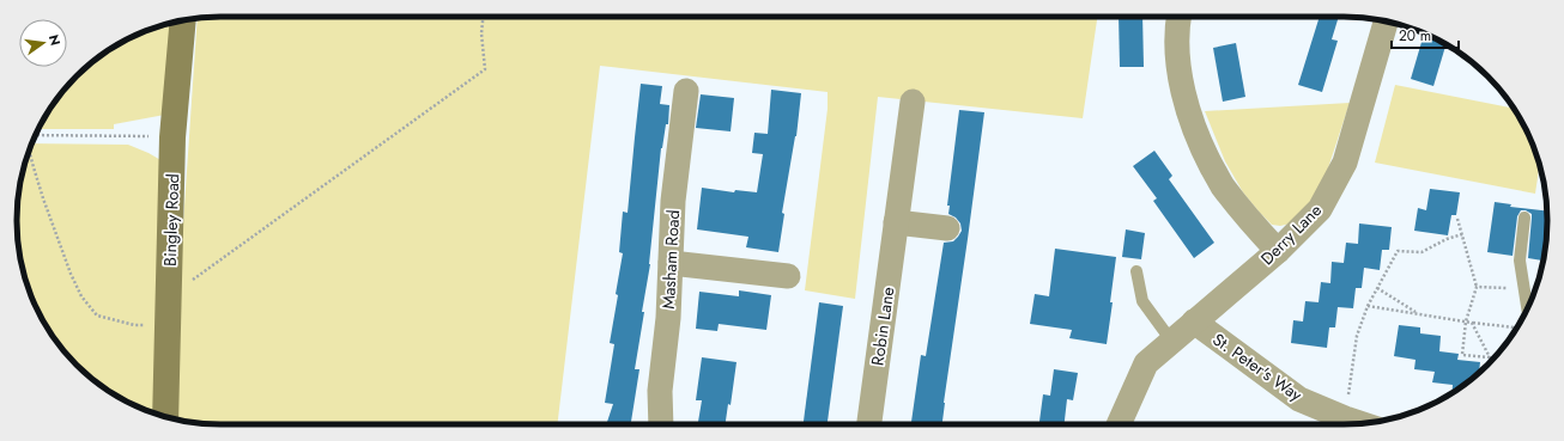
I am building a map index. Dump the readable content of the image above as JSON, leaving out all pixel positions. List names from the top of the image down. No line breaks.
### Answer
{"streets":{"street":["Bingley Road","Derry Lane","Masham Road","Robin Lane","St. Peter's Way"]},"crossings":[["Derry Lane","St. Peter's Way"]],"scale_bar":"20 m","north":"right"}
